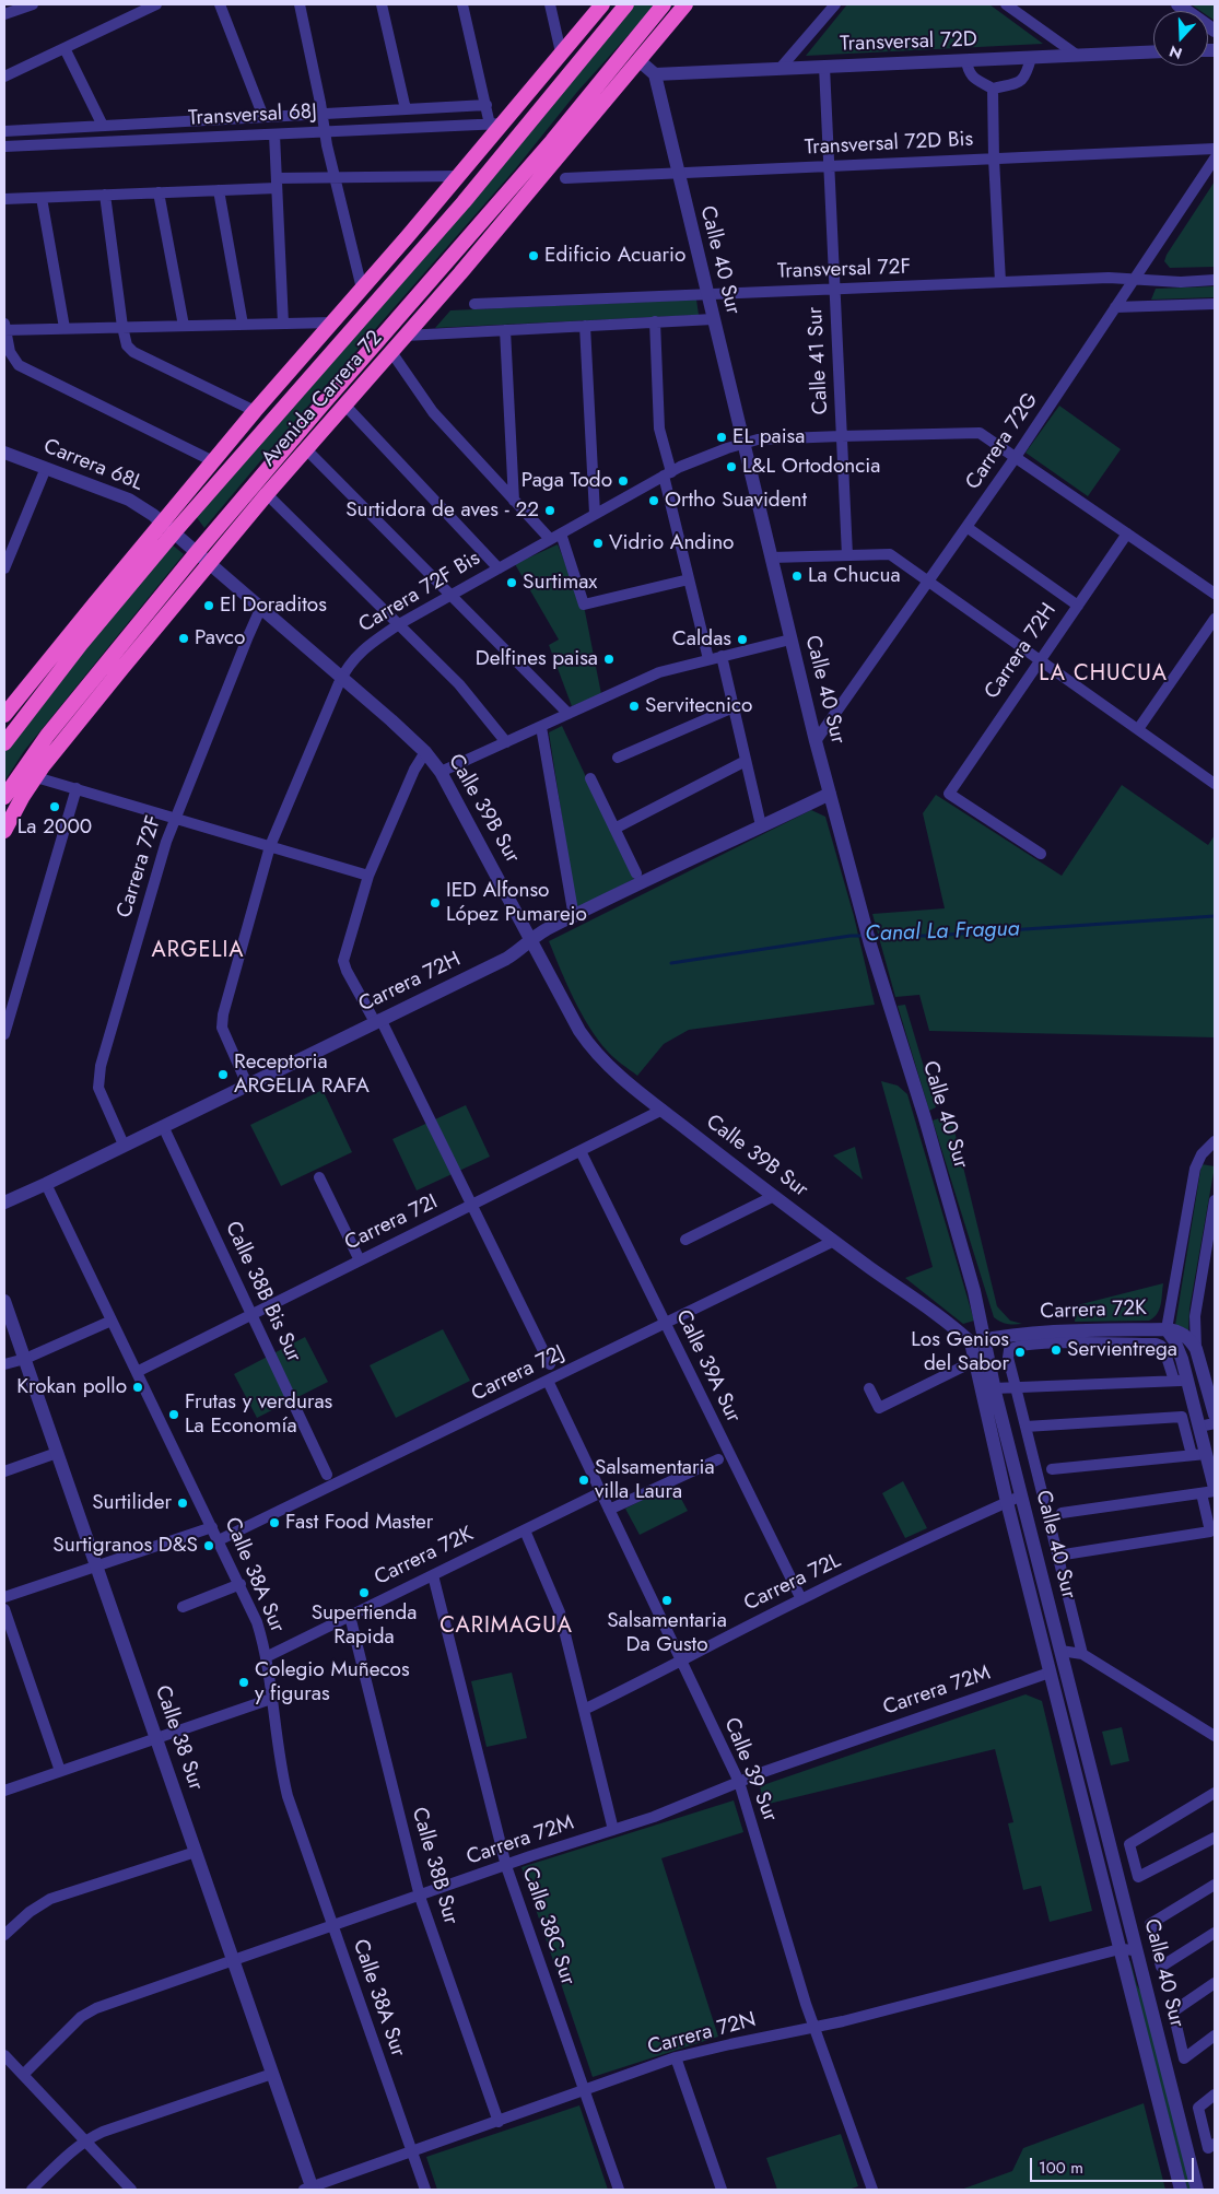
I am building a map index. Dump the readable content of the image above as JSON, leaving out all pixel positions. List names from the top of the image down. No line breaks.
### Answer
{"streets":{"highway":["Avenida Carrera 72"],"street":["Transversal 72D","Transversal 68J","Transversal 72D Bis","Calle 40 Sur","Transversal 72F","Calle 41 Sur","Carrera 72G","Carrera 68L","Carrera 72F Bis","Carrera 72H","Calle 39B Sur","Carrera 72F","Carrera 72I","Calle 38B Bis Sur","Carrera 72K","Calle 39A Sur","Carrera 72J","Calle 38A Sur","Carrera 72L","Carrera 72M","Calle 38 Sur","Calle 39 Sur","Calle 38B Sur","Calle 38C Sur","Carrera 72N"]},"crossings":[["Transversal 72D","Calle 40 Sur"],["Transversal 72D","Calle 41 Sur"],["Transversal 68J","Avenida Carrera 72"],["Transversal 72D Bis","Calle 40 Sur"],["Transversal 72D Bis","Calle 41 Sur"],["Calle 40 Sur","Transversal 72F"],["Calle 40 Sur","Carrera 72G"],["Calle 40 Sur","Carrera 72F Bis"],["Calle 40 Sur","Carrera 72H"],["Calle 40 Sur","Calle 39B Sur"],["Calle 40 Sur","Carrera 72K"],["Calle 40 Sur","Carrera 72L"],["Calle 40 Sur","Carrera 72M"],["Calle 40 Sur","Carrera 72N"],["Transversal 72F","Calle 41 Sur"],["Transversal 72F","Carrera 72G"],["Calle 41 Sur","Carrera 72F Bis"],["Avenida Carrera 72","Carrera 68L"],["Avenida Carrera 72","Calle 39B Sur"],["Carrera 72G","Carrera 72F Bis"],["Carrera 68L","Calle 39B Sur"],["Carrera 72F Bis","Carrera 72H"],["Carrera 72F Bis","Calle 39B Sur"],["Carrera 72H","Calle 39B Sur"],["Carrera 72H","Carrera 72F"],["Carrera 72H","Calle 38B Bis Sur"],["Carrera 72H","Calle 38A Sur"],["Calle 39B Sur","Carrera 72F"],["Calle 39B Sur","Carrera 72I"],["Calle 39B Sur","Carrera 72K"],["Calle 39B Sur","Carrera 72J"],["Carrera 72I","Calle 38B Bis Sur"],["Carrera 72I","Calle 39A Sur"],["Carrera 72I","Calle 38A Sur"],["Carrera 72K","Calle 38A Sur"],["Carrera 72K","Calle 39 Sur"],["Carrera 72K","Calle 38B Sur"],["Carrera 72K","Calle 38C Sur"],["Calle 39A Sur","Carrera 72J"],["Calle 39A Sur","Carrera 72L"],["Carrera 72J","Calle 38A Sur"],["Carrera 72J","Calle 39 Sur"],["Calle 38A Sur","Carrera 72M"],["Calle 38A Sur","Carrera 72N"],["Carrera 72L","Calle 39 Sur"],["Carrera 72M","Calle 38 Sur"],["Carrera 72M","Calle 39 Sur"],["Carrera 72M","Calle 38B Sur"],["Carrera 72M","Calle 38C Sur"],["Calle 38 Sur","Carrera 72N"],["Calle 39 Sur","Carrera 72N"],["Calle 38B Sur","Carrera 72N"],["Calle 38C Sur","Carrera 72N"]],"districts":["LA CHUCUA","ARGELIA","CARIMAGUA"],"water":["Canal La Fragua"],"places":["Edificio Acuario","EL paisa","L&L Ortodoncia","Paga Todo","Ortho Suavident","Surtidora de aves - 22","Vidrio Andino","La Chucua","Surtimax","El Doraditos","Pavco","Caldas","Delfines paisa","Servitecnico","La 2000","IED Alfonso López Pumarejo","Receptoria ARGELIA RAFA","Servientrega","Los Genios del Sabor","Krokan pollo","Frutas y verduras La Economía","Salsamentaria villa Laura","Surtilider","Fast Food Master","Surtigranos D&S","Supertienda Rapida","Salsamentaria Da Gusto","Colegio Muñecos y figuras"],"scale_bar":"100 m","north":"bottom"}
